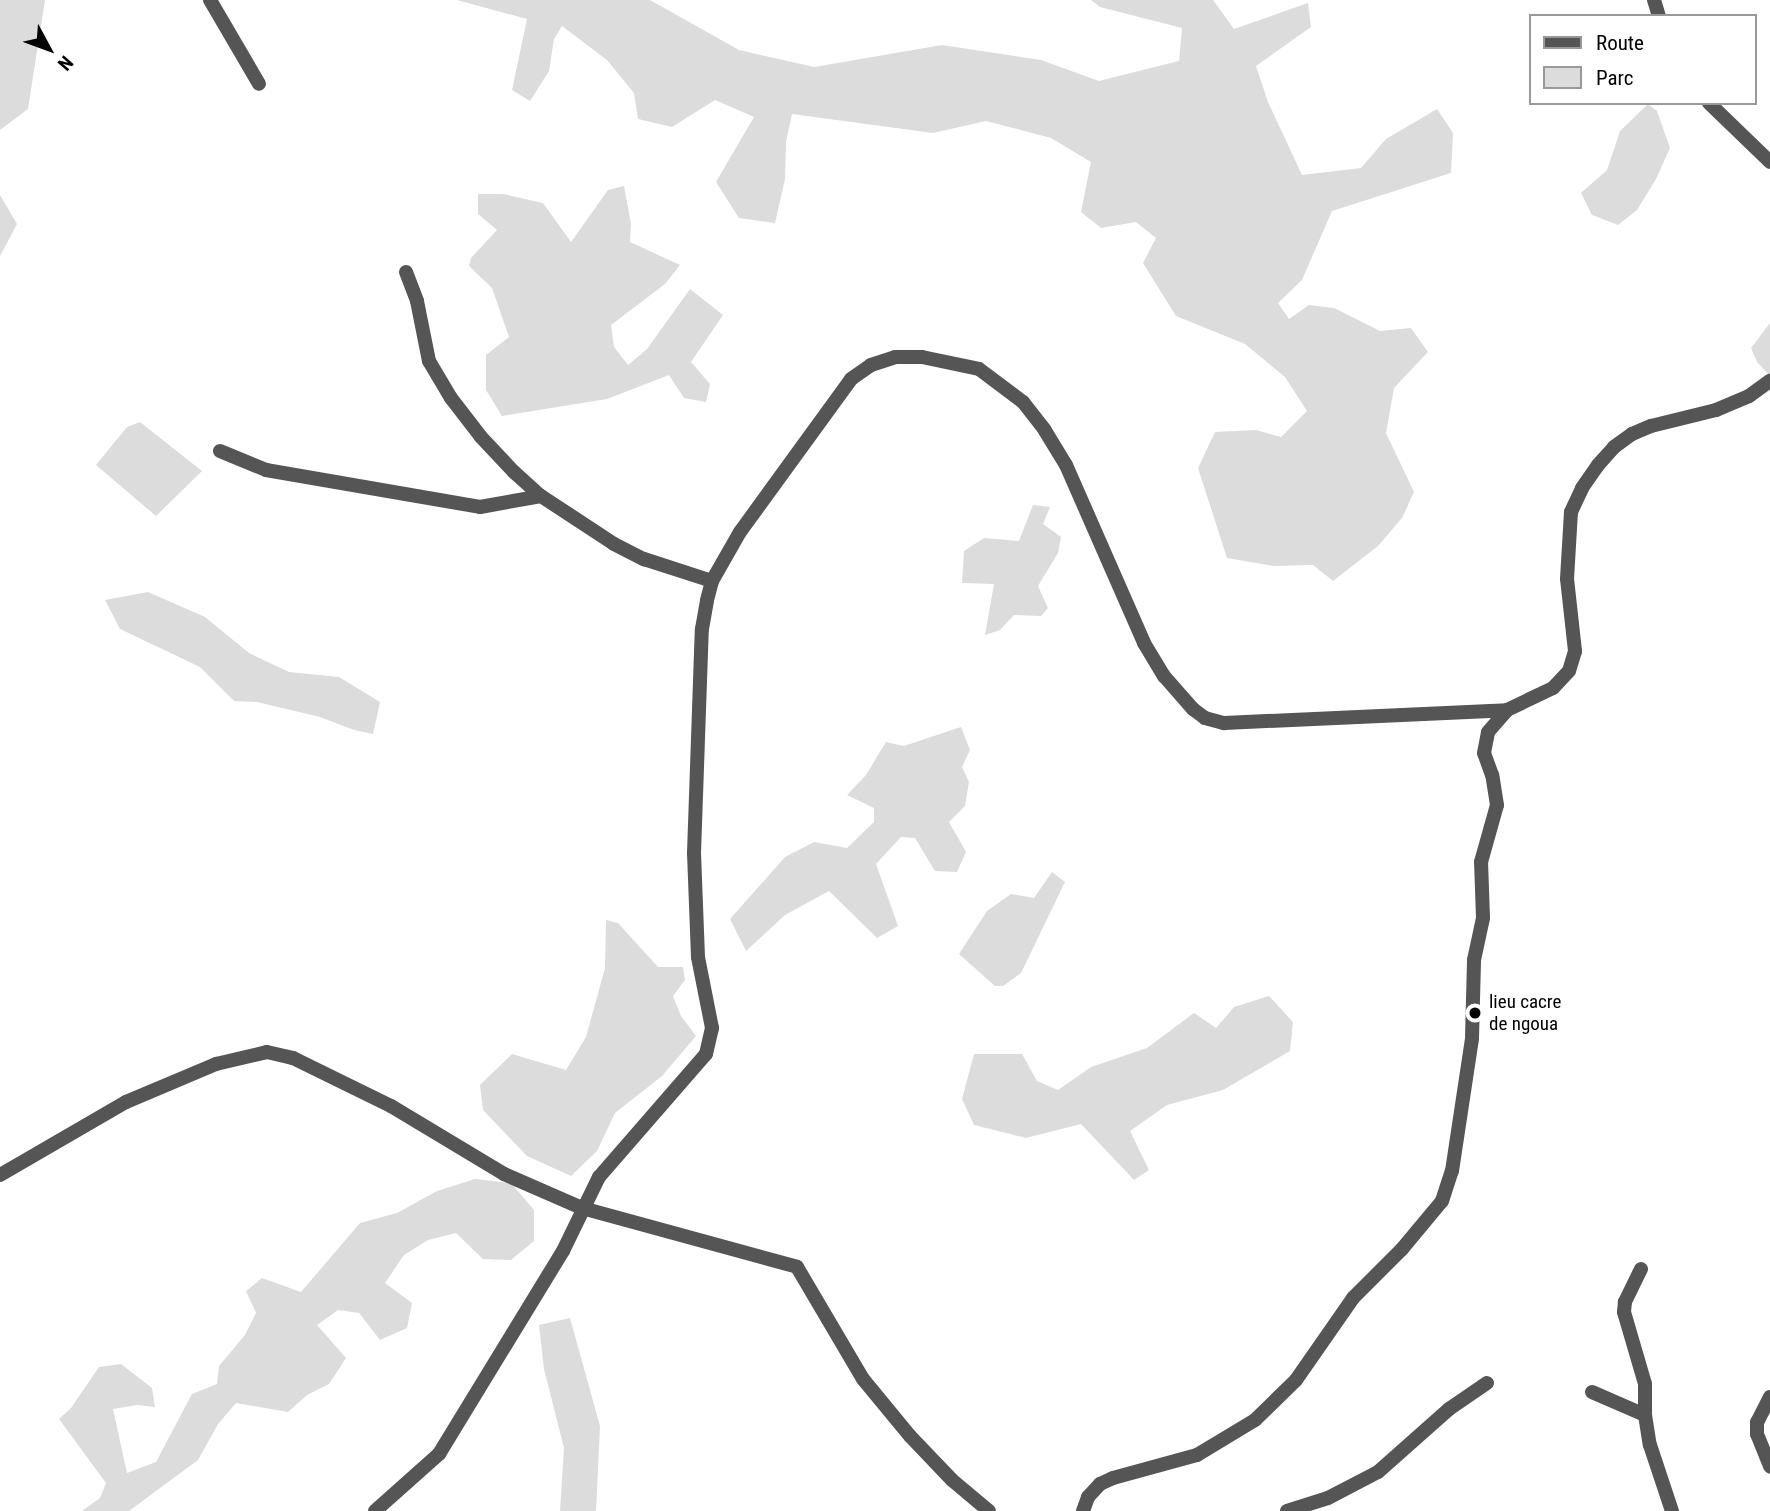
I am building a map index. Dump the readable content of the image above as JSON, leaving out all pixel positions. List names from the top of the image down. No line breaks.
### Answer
{"places":["lieu cacre de ngoua"],"legend":["Route","Parc"],"north":"bottom right"}
